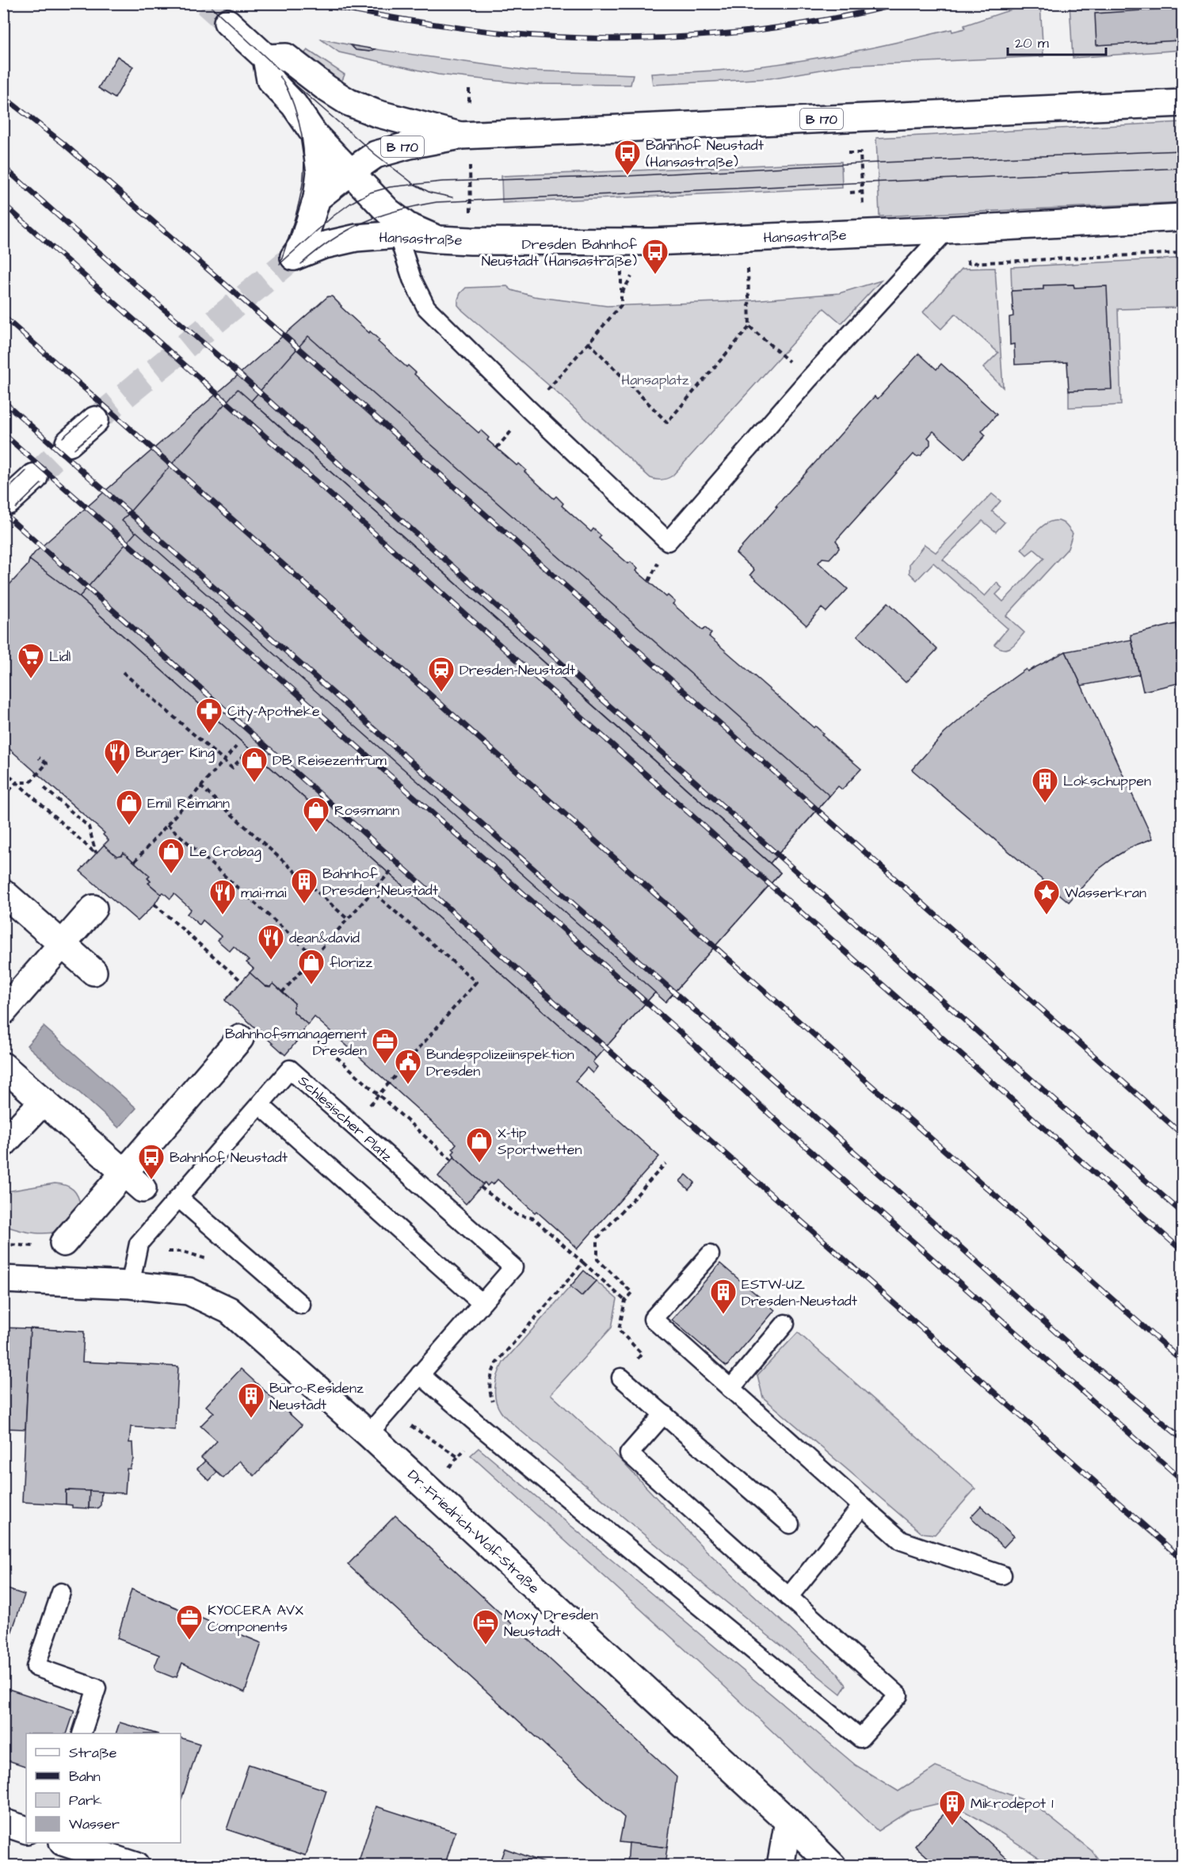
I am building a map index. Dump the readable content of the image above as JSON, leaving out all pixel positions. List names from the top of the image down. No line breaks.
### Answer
{"streets":{"street":["B 170","Hansastraße","Dr.-Friedrich-Wolf-Straße"],"lane":["Schlesischer Platz"]},"crossings":[["B 170","Hansastraße"],["Schlesischer Platz","Dr.-Friedrich-Wolf-Straße"]],"parks":["Hansaplatz"],"places":{"bus stop":["Bahnhof Neustadt (Hansastraße)","Dresden Bahnhof Neustadt (Hansastraße)","Bahnhof Neustadt"],"supermarket":["Lidl"],"station":["Dresden-Neustadt"],"pharmacy":["City-Apotheke"],"restaurant":["Burger King","mai-mai","dean&david"],"shop":["DB Reisezentrum","Emil Reimann","Rossmann","Le Crobag","florizz","X-tip Sportwetten"],"building":["Lokschuppen","Bahnhof Dresden-Neustadt","ESTW-UZ Dresden-Neustadt","Büro-Residenz Neustadt","Mikrodepot 1"],"place":["Wasserkran"],"office":["Bahnhofsmanagement Dresden","KYOCERA AVX Components"],"public building":["Bundespolizeiinspektion Dresden"],"hotel":["Moxy Dresden Neustadt"]},"legend":["Straße","Bahn","Park","Wasser"],"scale_bar":"20 m"}
